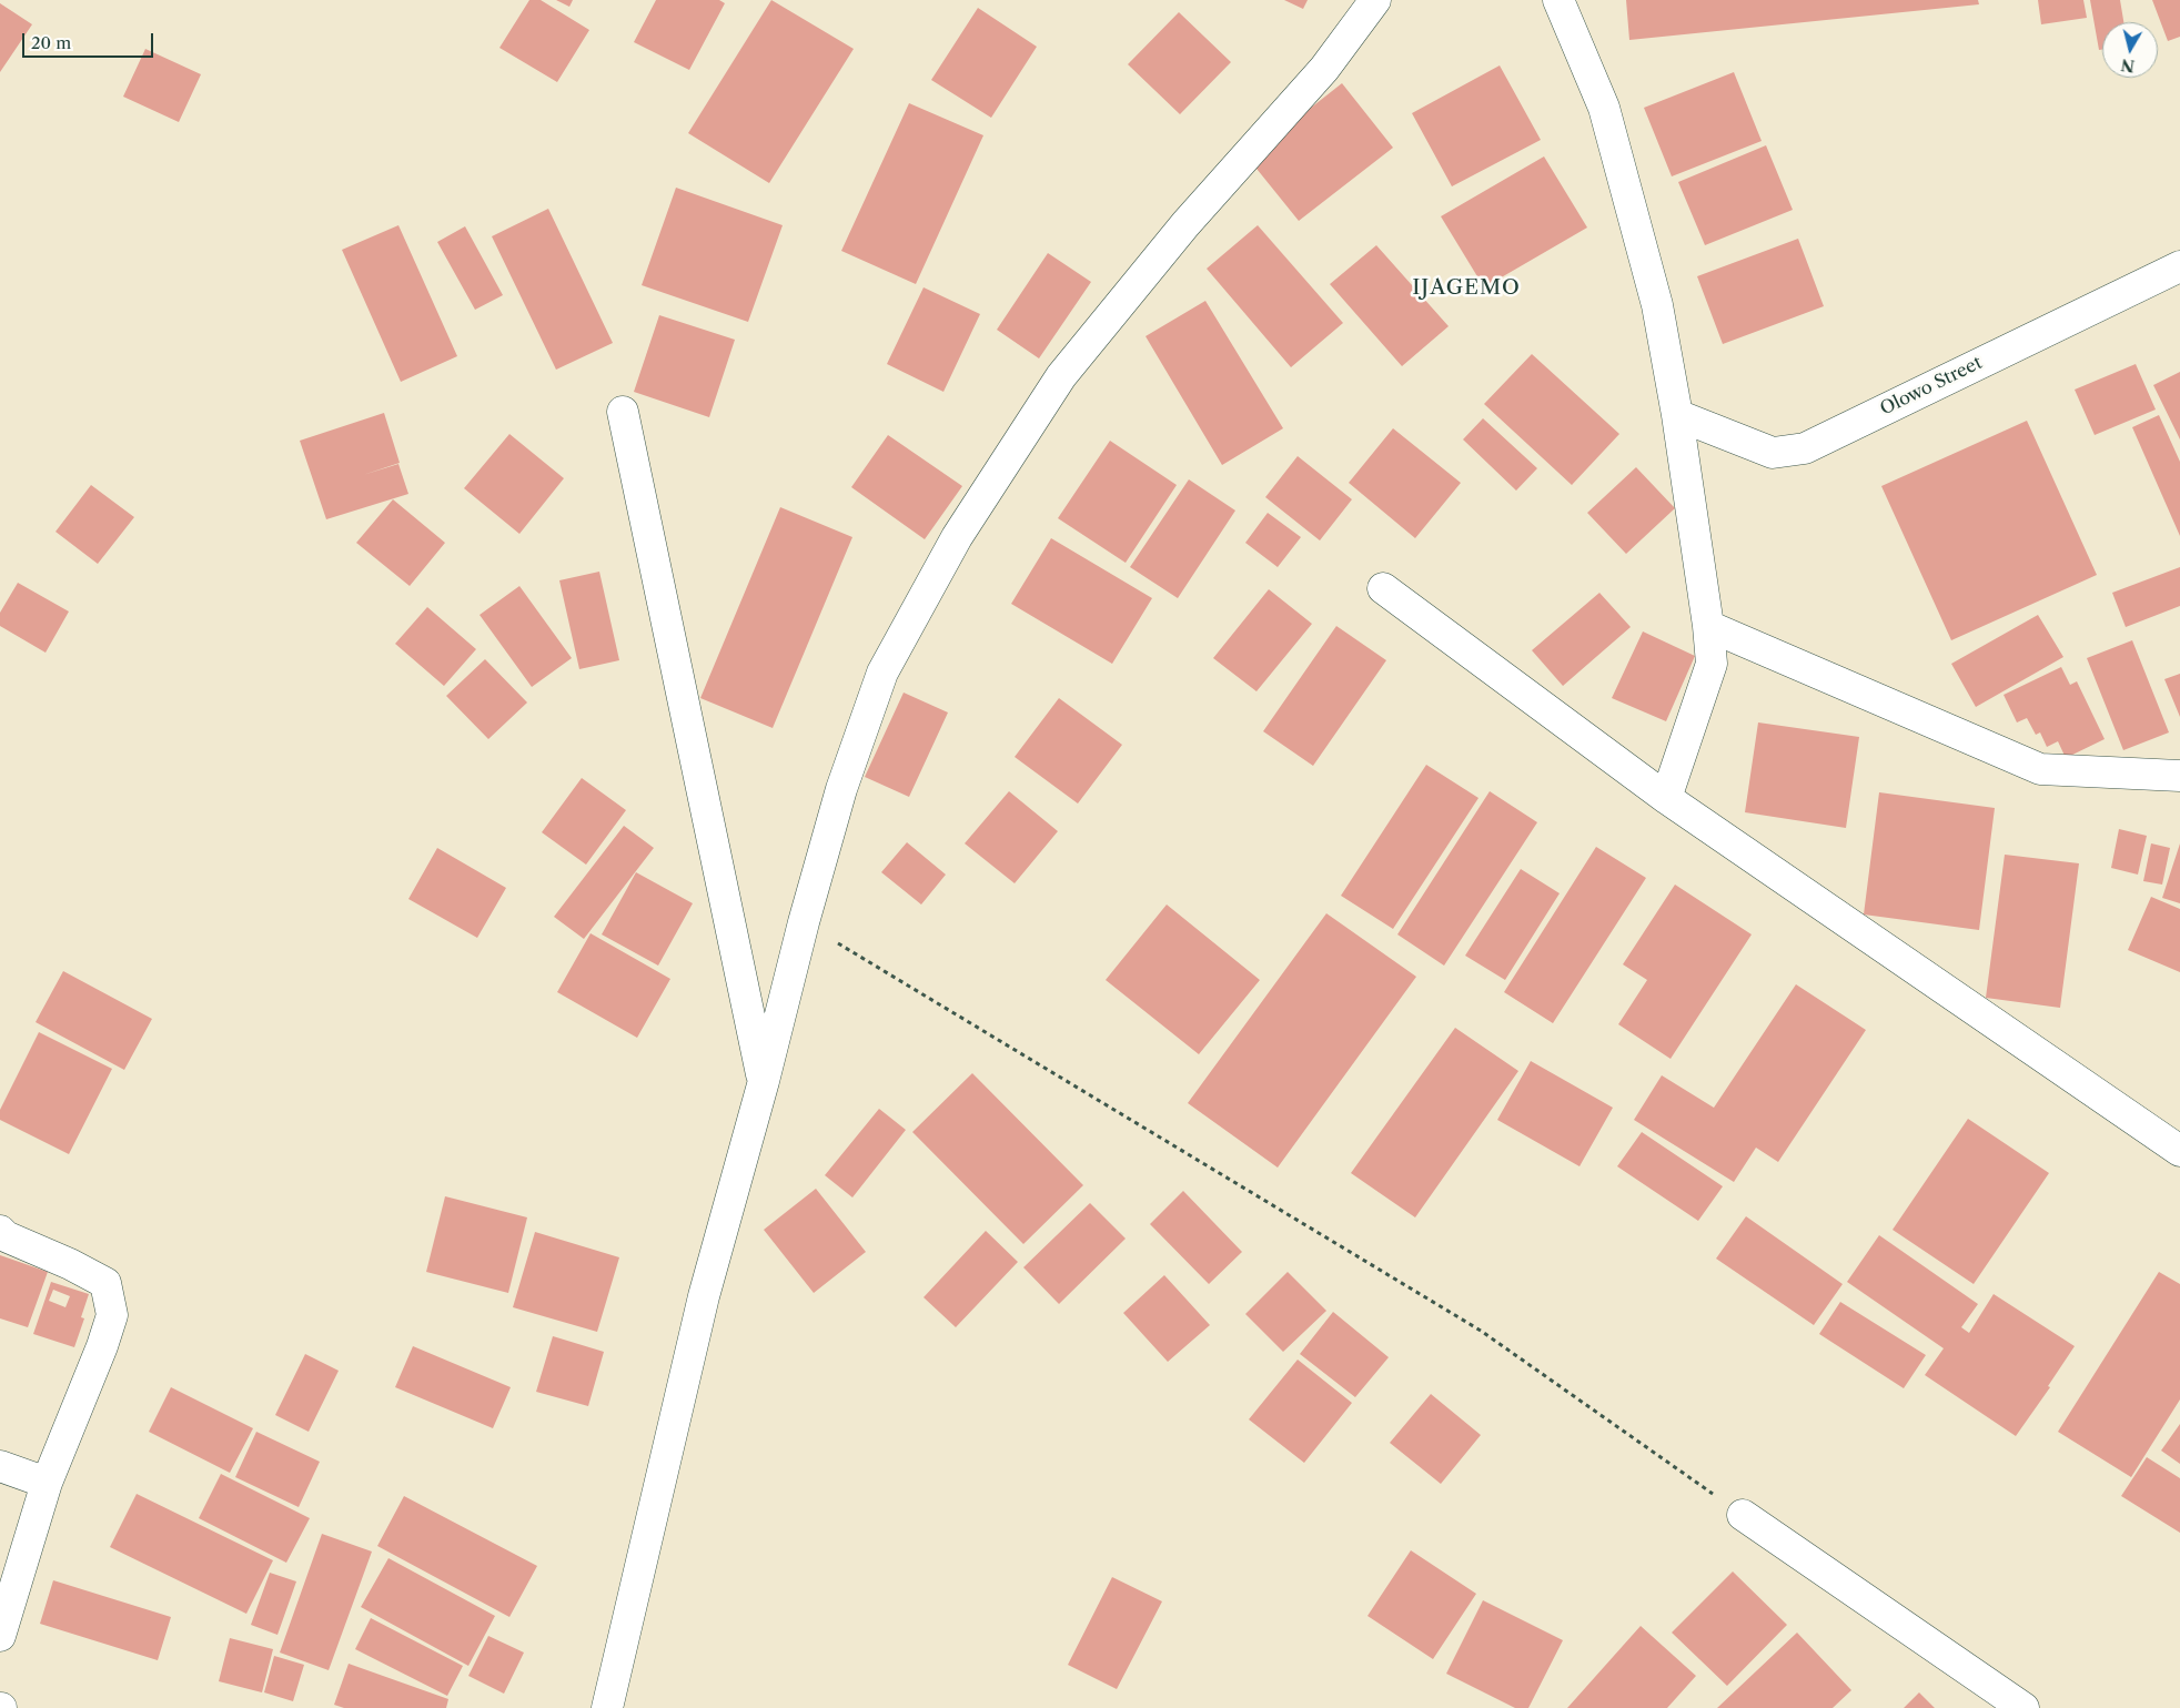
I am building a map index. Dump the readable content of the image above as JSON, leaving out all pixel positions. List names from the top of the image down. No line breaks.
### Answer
{"streets":{"street":["Olowo Street"]},"districts":["IJAGEMO"],"scale_bar":"20 m","north":"bottom"}
